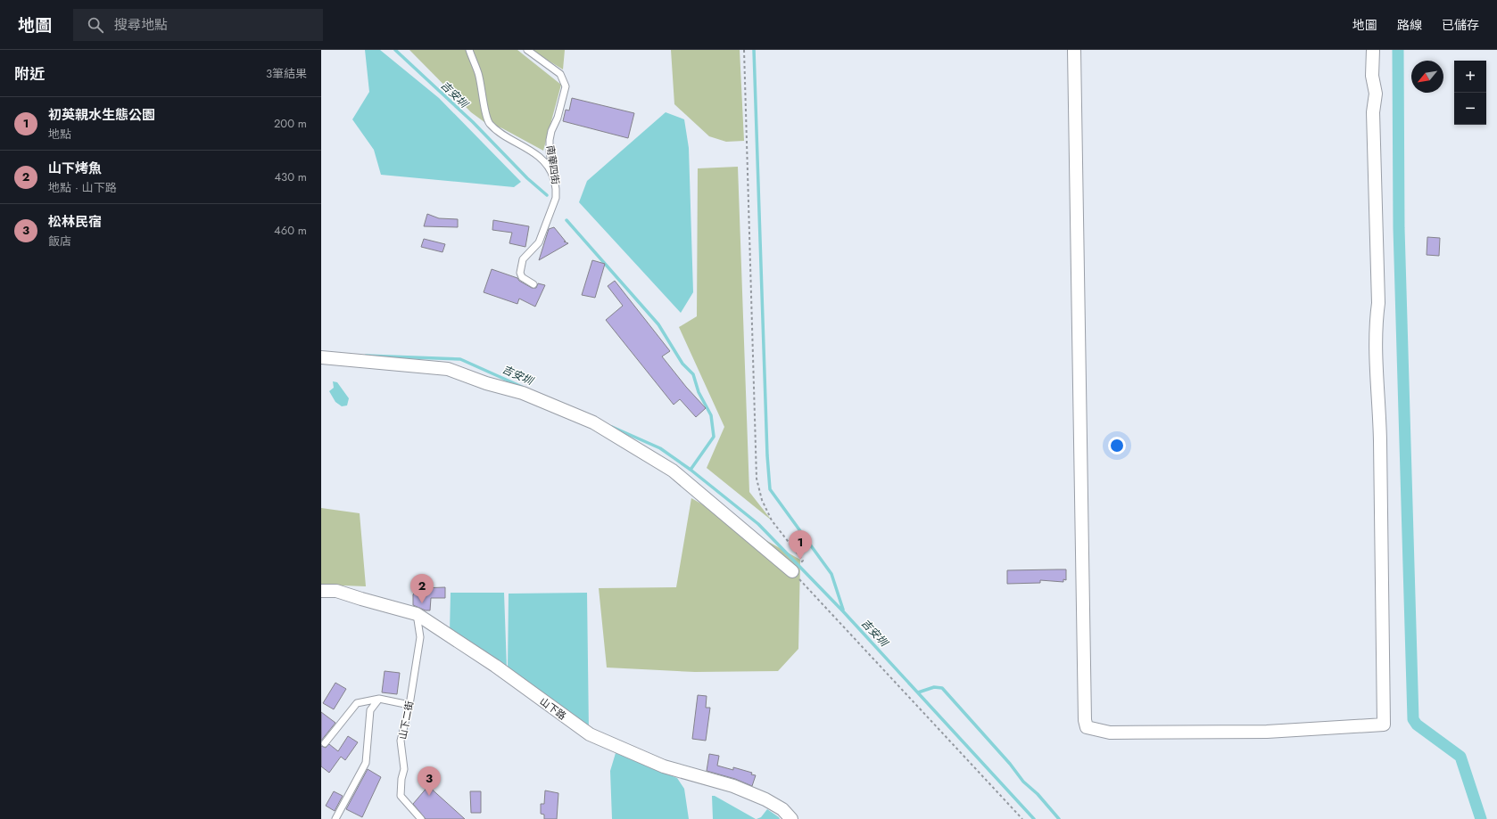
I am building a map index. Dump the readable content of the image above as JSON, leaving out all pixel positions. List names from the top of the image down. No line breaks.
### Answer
{"streets":{"street":["山下路"],"lane":["南華四街","山下二街"]},"crossings":[["山下路","山下二街"]],"water":["吉安圳"],"north":"bottom left","page":{"header":"地圖","search":"搜尋地點","nav":["地圖","路線","已儲存"],"heading":["附近","3筆結果"],"map_buttons":["+","−"],"list":[{"mark":"1","name":"初英親水生態公園","note":"地點","value":"200 m"},{"mark":"2","name":"山下烤魚","note":"地點 · 山下路","value":"430 m"},{"mark":"3","name":"松林民宿","note":"飯店","value":"460 m"}],"pins":["1","2","3"]}}
